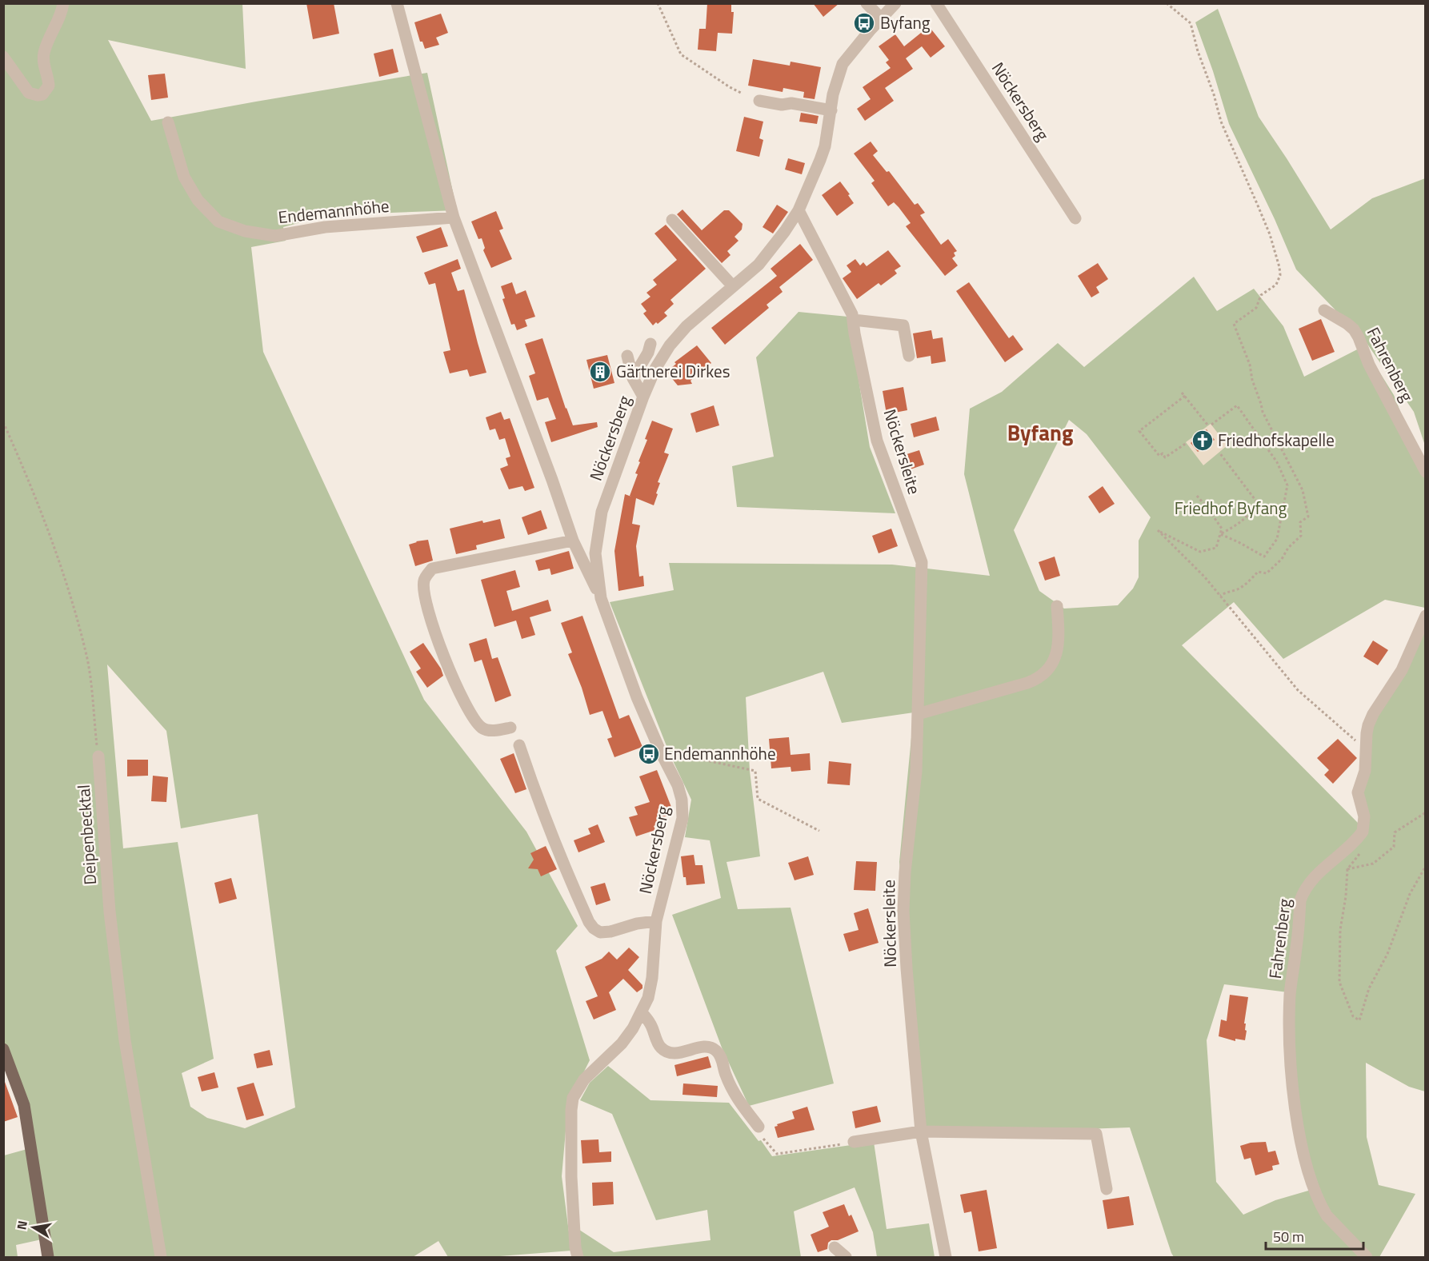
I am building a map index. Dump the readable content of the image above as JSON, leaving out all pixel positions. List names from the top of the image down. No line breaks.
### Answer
{"streets":{"street":["Nöckersberg","Endemannhöhe","Fahrenberg","Nöckersleite","Deipenbecktal"]},"crossings":[["Nöckersberg","Nöckersleite"]],"districts":["Byfang"],"parks":["Friedhof Byfang"],"places":{"bus stop":["Byfang","Endemannhöhe"],"building":["Gärtnerei Dirkes"],"church":["Friedhofskapelle"]},"scale_bar":"50 m","north":"left"}
